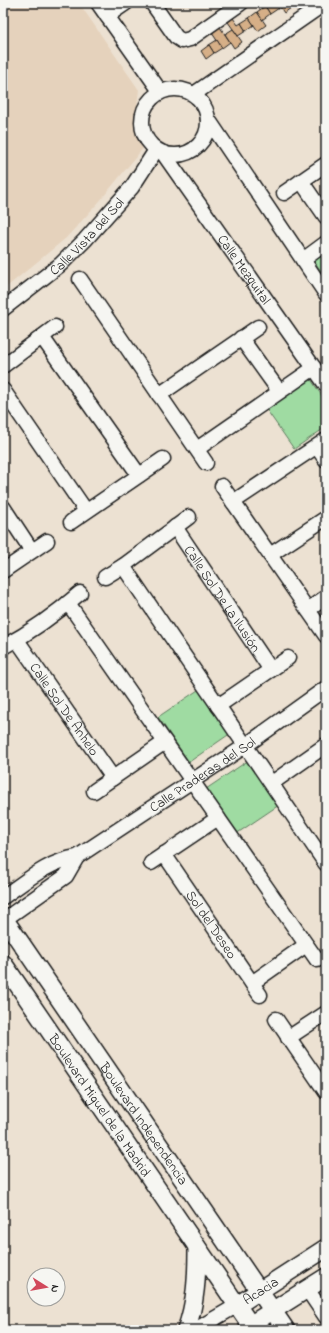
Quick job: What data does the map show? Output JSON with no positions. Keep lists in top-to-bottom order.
{
  "streets": {
    "main road": ["Boulevard Miguel de la Madrid", "Boulevard Independencia", "Acacia"],
    "street": [
      "Calle Vista del Sol",
      "Calle Mezquital",
      "Calle Sol De La Ilusión",
      "Calle Sol De Anhelo",
      "Calle Praderas del Sol",
      "Sol del Deseo"
    ]
  },
  "crossings": [
    ["Calle Vista del Sol", "Calle Mezquital"],
    ["Boulevard Independencia", "Acacia"]
  ],
  "north": "right"
}
